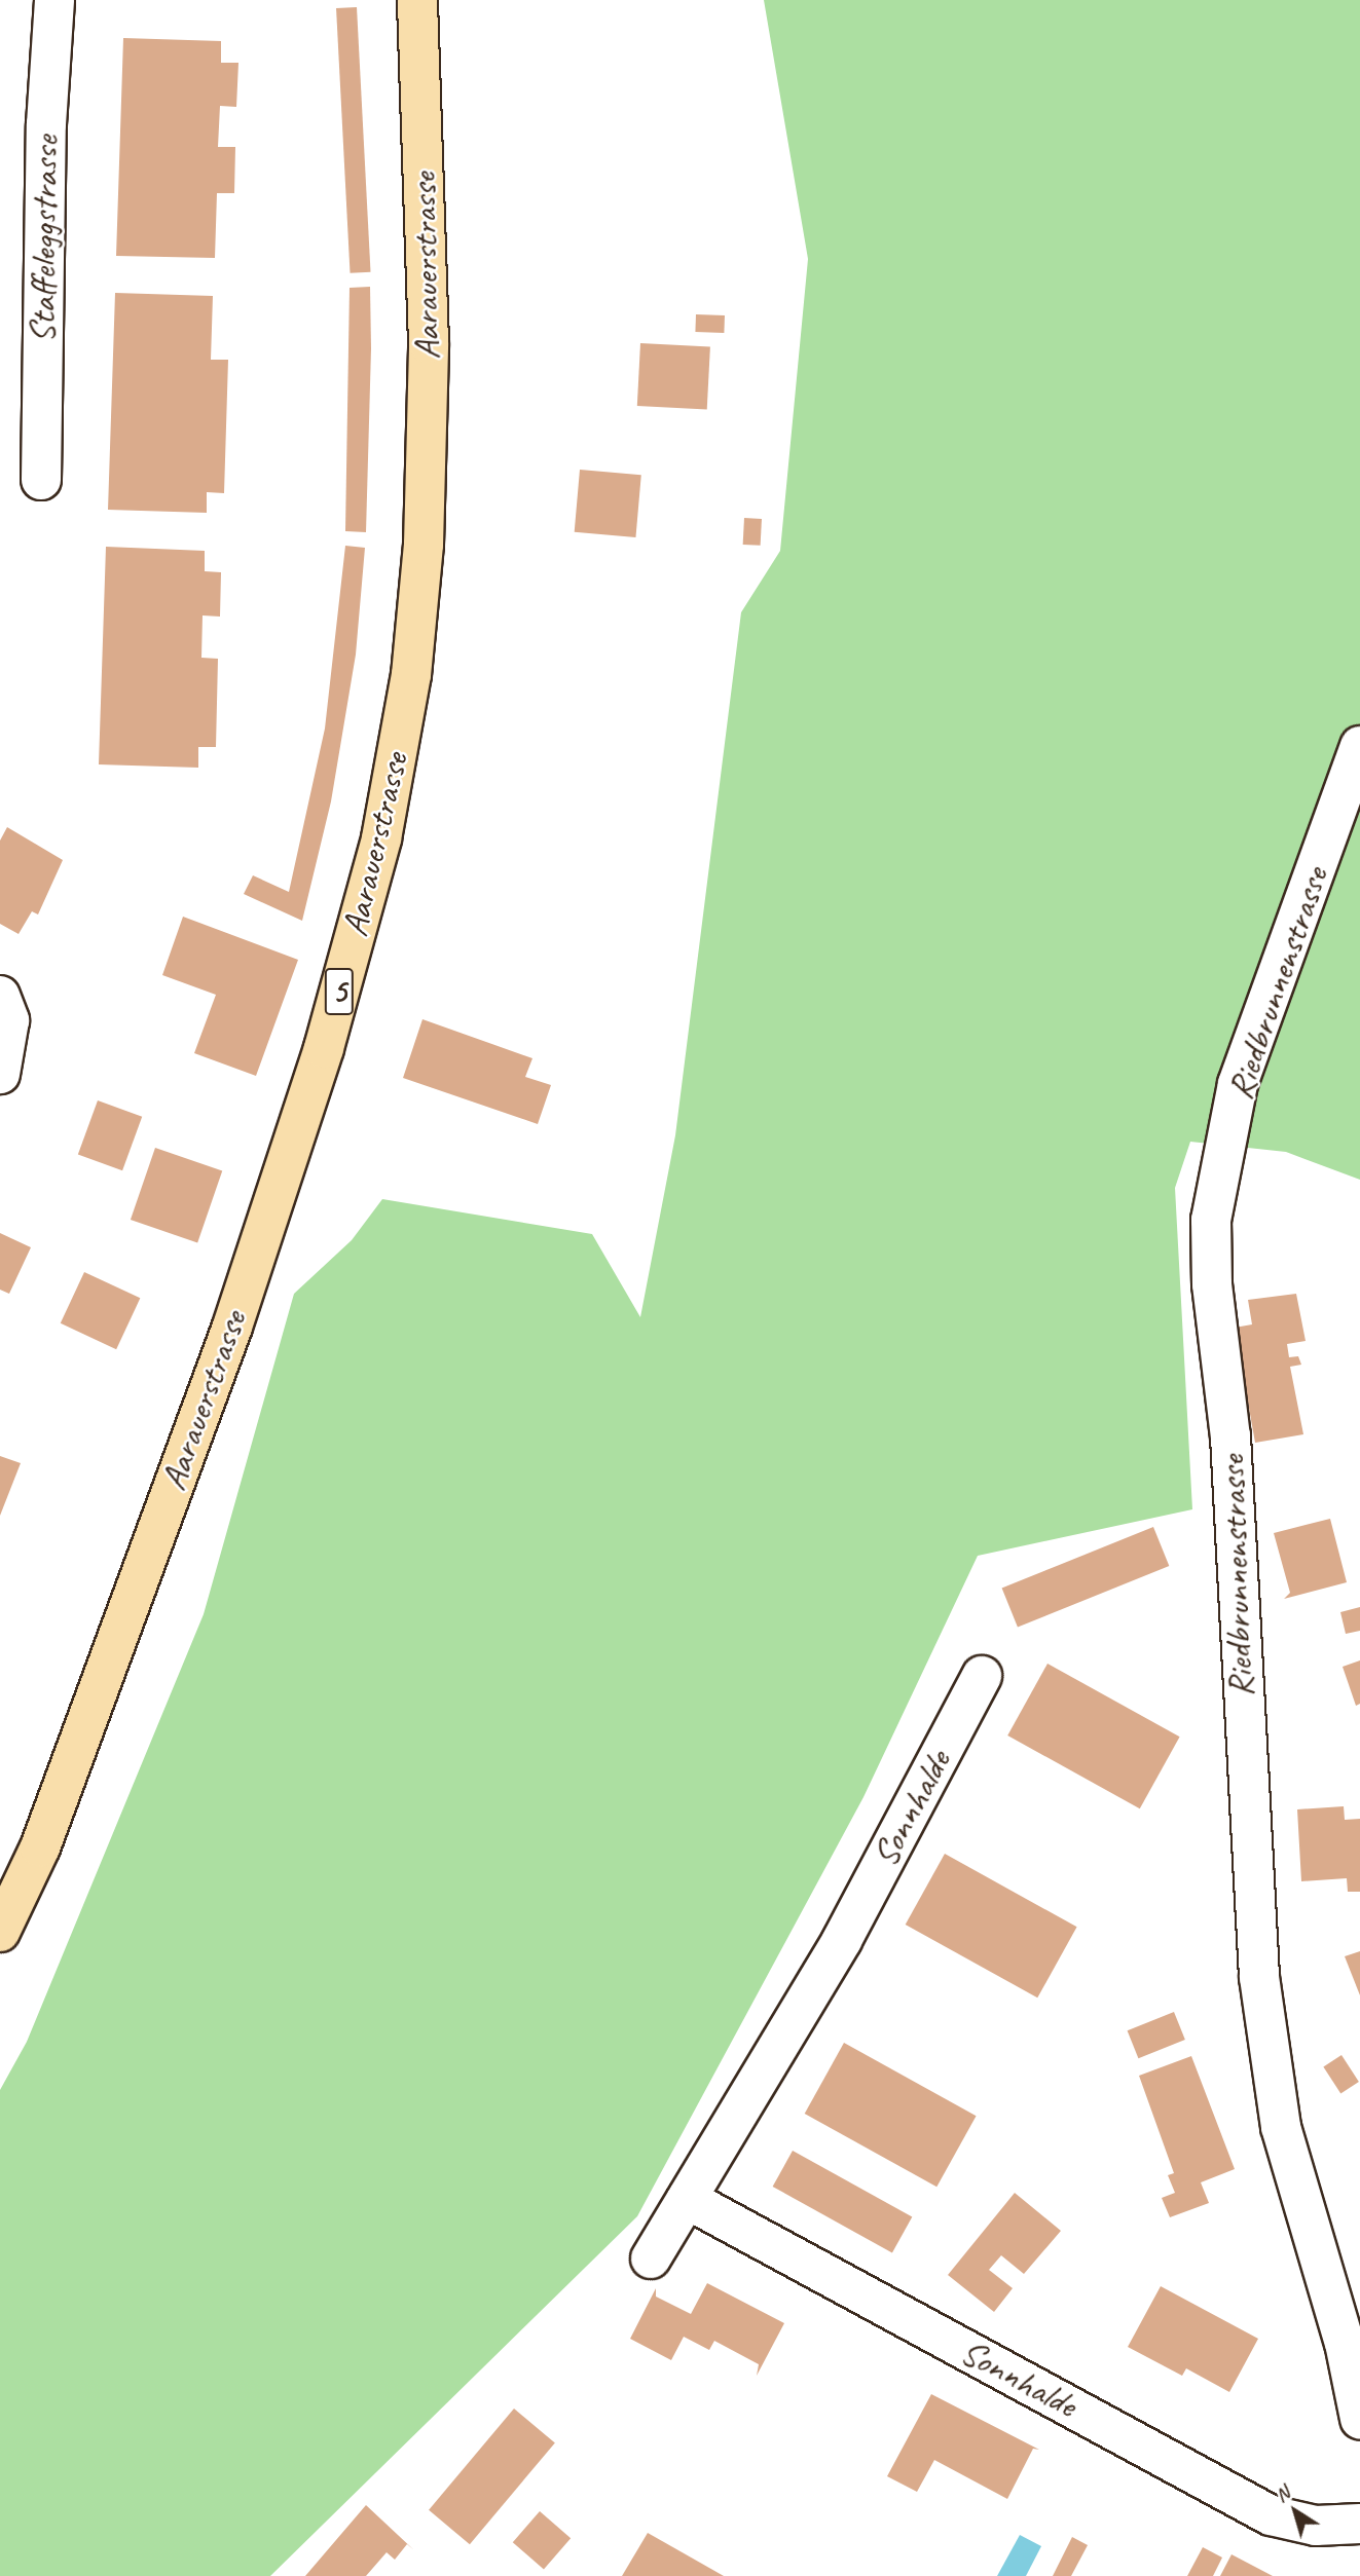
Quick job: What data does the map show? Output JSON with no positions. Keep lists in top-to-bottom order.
{
  "streets": {
    "main road": ["Aarauerstrasse", "5"],
    "street": ["Staffeleggstrasse", "Riedbrunnenstrasse", "Sonnhalde"]
  },
  "north": "top left"
}
